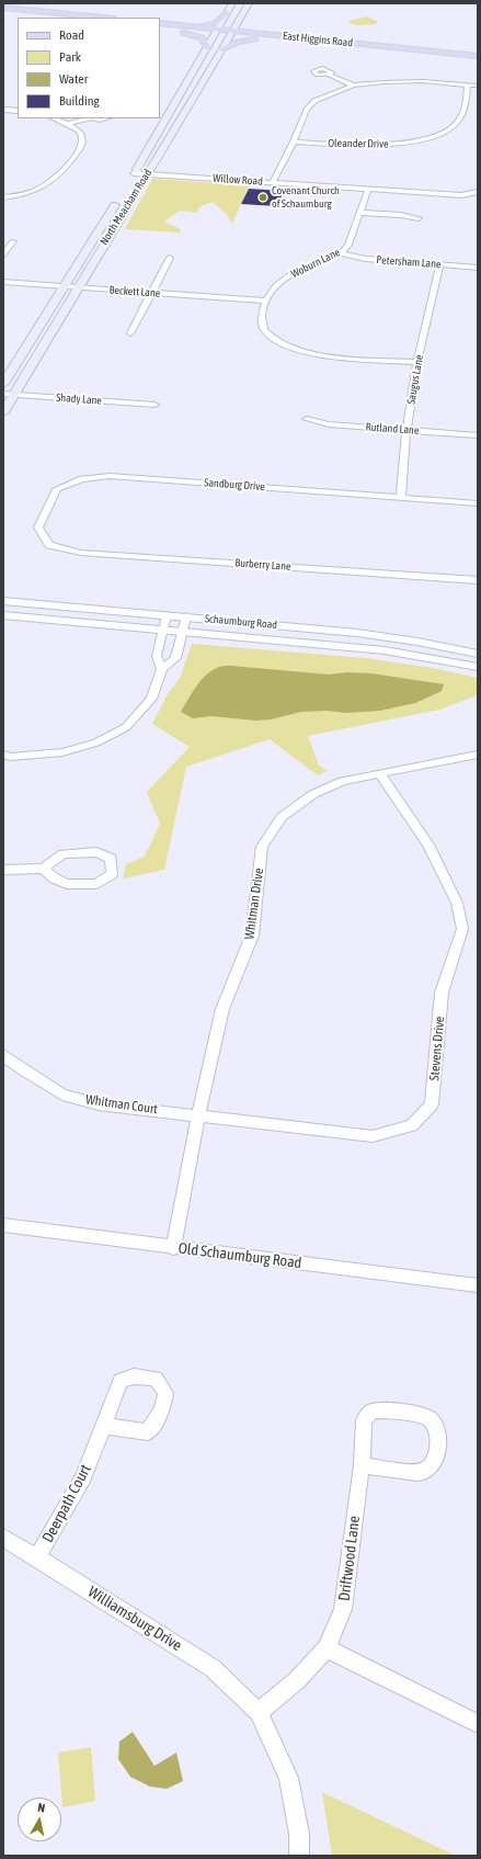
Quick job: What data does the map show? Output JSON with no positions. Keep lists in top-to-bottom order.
{
  "streets": {
    "main road": ["East Higgins Road", "North Meacham Road"],
    "street": [
      "Oleander Drive",
      "Willow Road",
      "Petersham Lane",
      "Woburn Lane",
      "Beckett Lane",
      "Saugus Lane",
      "Shady Lane",
      "Rutland Lane",
      "Sandburg Drive",
      "Burberry Lane",
      "Schaumburg Road",
      "Whitman Drive",
      "Stevens Drive",
      "Whitman Court",
      "Old Schaumburg Road",
      "Deerpath Court",
      "Driftwood Lane",
      "Williamsburg Drive"
    ]
  },
  "crossings": [
    ["East Higgins Road", "North Meacham Road"],
    ["Willow Road", "North Meacham Road"],
    ["Willow Road", "Woburn Lane"],
    ["North Meacham Road", "Beckett Lane"],
    ["North Meacham Road", "Shady Lane"],
    ["Petersham Lane", "Woburn Lane"],
    ["Petersham Lane", "Saugus Lane"],
    ["Woburn Lane", "Beckett Lane"],
    ["Woburn Lane", "Saugus Lane"],
    ["Saugus Lane", "Rutland Lane"],
    ["Saugus Lane", "Sandburg Drive"],
    ["Sandburg Drive", "Burberry Lane"],
    ["Whitman Drive", "Stevens Drive"],
    ["Whitman Drive", "Whitman Court"],
    ["Whitman Drive", "Old Schaumburg Road"],
    ["Stevens Drive", "Whitman Court"],
    ["Deerpath Court", "Williamsburg Drive"],
    ["Driftwood Lane", "Williamsburg Drive"]
  ],
  "places": ["Covenant Church of Schaumburg"],
  "legend": [
    "Road",
    "Park",
    "Water",
    "Building"
  ],
  "north": "top"
}
